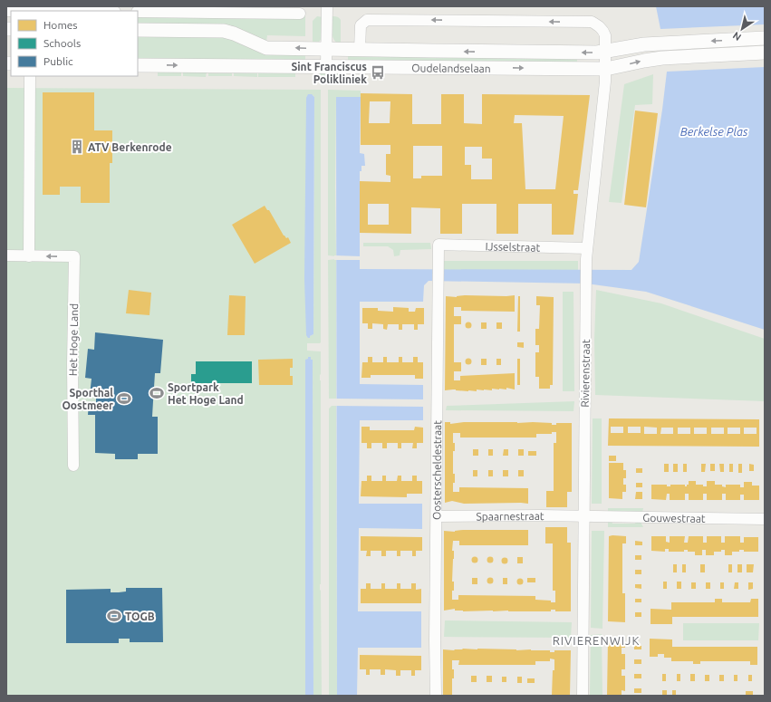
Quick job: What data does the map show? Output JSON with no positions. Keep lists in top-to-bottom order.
{
  "streets": {
    "street": [
      "Oudelandselaan",
      "IJsselstraat",
      "Het Hoge Land",
      "Rivierenstraat",
      "Oosterscheldestraat",
      "Spaarnestraat",
      "Gouwestraat"
    ]
  },
  "crossings": [
    ["Oudelandselaan", "Rivierenstraat"],
    ["IJsselstraat", "Rivierenstraat"],
    ["IJsselstraat", "Oosterscheldestraat"],
    ["Rivierenstraat", "Spaarnestraat"],
    ["Rivierenstraat", "Gouwestraat"],
    ["Oosterscheldestraat", "Spaarnestraat"],
    ["Spaarnestraat", "Gouwestraat"]
  ],
  "one_way": ["Het Hoge Land"],
  "districts": ["RIVIERENWIJK"],
  "water": ["Berkelse Plas"],
  "places": {
    "bus stop": ["Sint Franciscus Polikliniek"],
    "building": ["ATV Berkenrode"],
    "sports": ["Sportpark Het Hoge Land", "Sporthal Oostmeer", "TOGB"]
  },
  "legend": ["Homes", "Schools", "Public"],
  "north": "bottom left"
}
